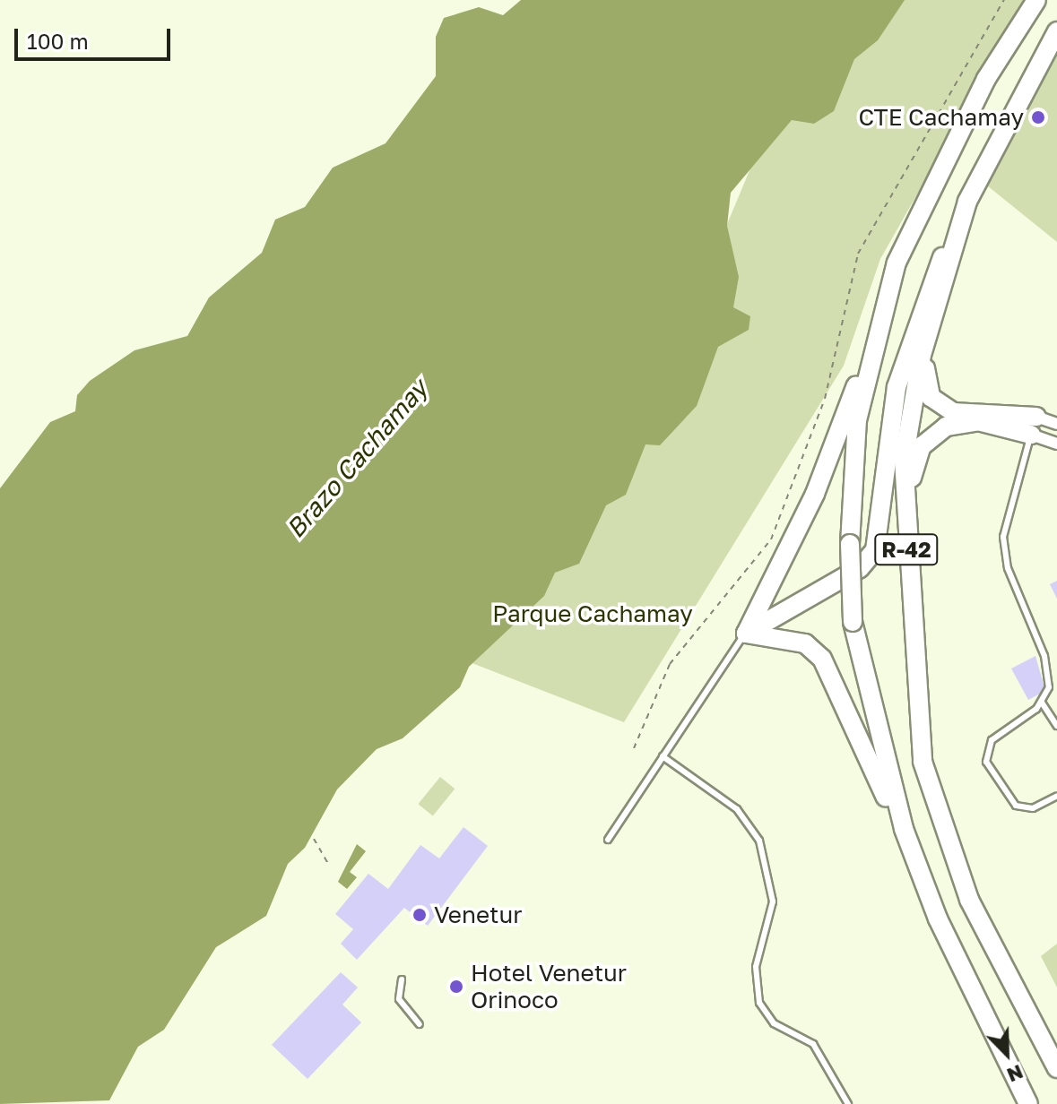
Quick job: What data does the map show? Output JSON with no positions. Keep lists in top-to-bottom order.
{
  "streets": {
    "main road": ["R-42"]
  },
  "water": ["Brazo Cachamay"],
  "parks": ["Parque Cachamay"],
  "places": ["CTE Cachamay", "Venetur", "Hotel Venetur Orinoco"],
  "scale_bar": "100 m",
  "north": "bottom right"
}
